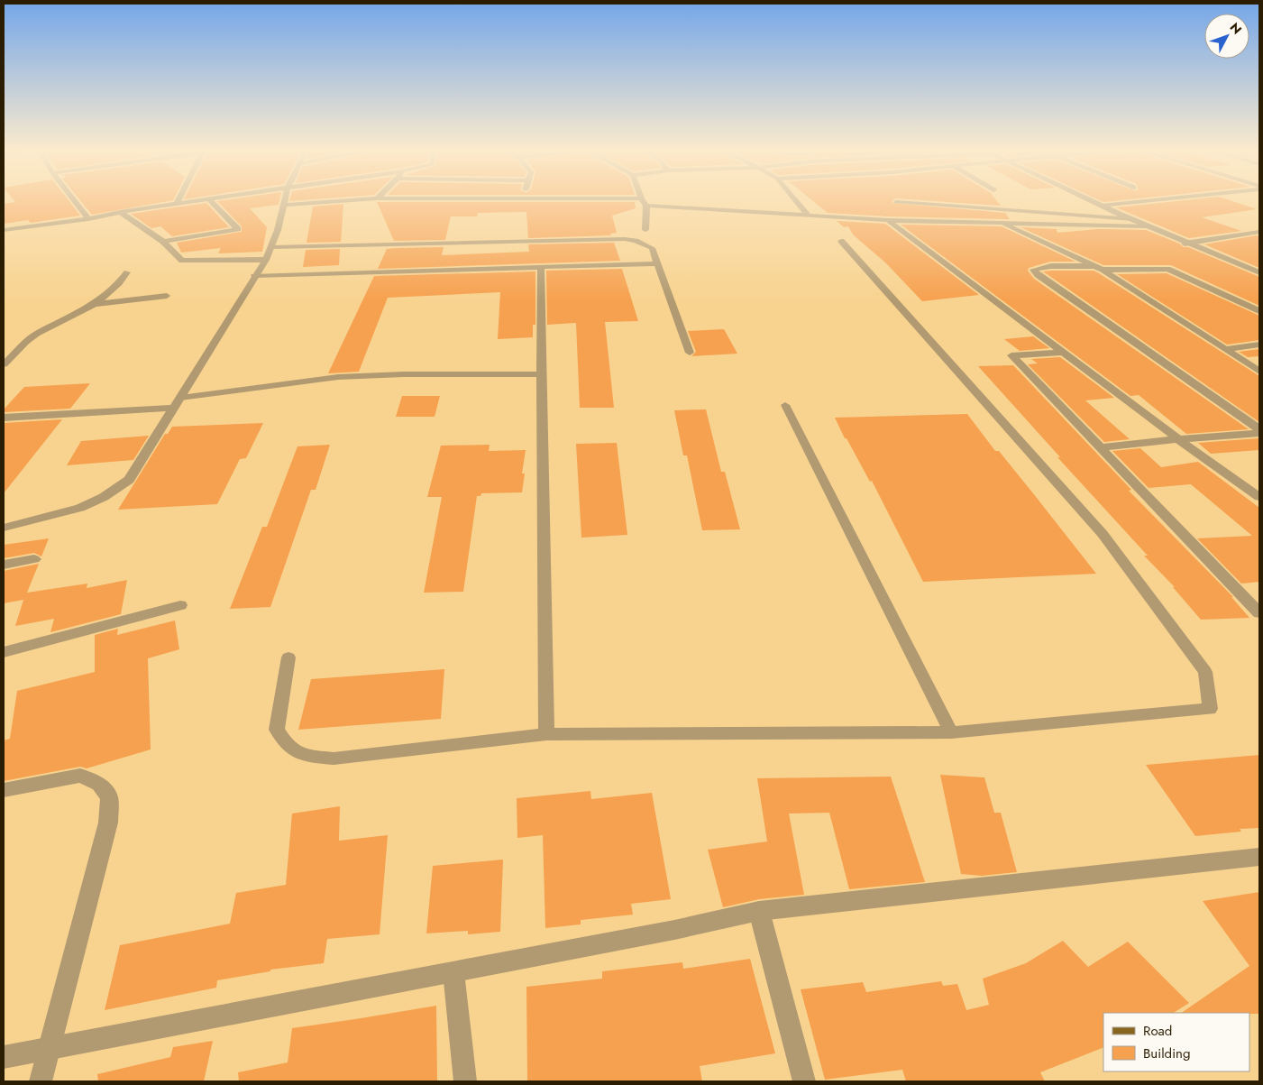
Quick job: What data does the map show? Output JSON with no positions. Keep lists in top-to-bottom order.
{
  "legend": ["Road", "Building"],
  "north": "top right"
}
